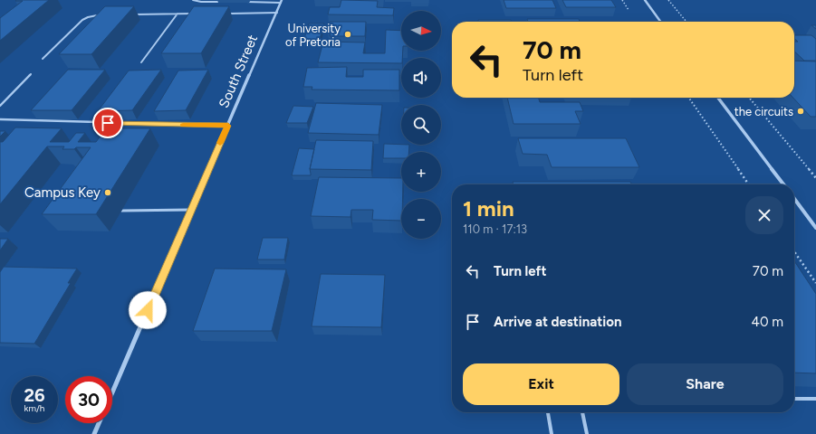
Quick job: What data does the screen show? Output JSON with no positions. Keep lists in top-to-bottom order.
{
  "streets": {
    "street": ["South Street"]
  },
  "places": ["University of Pretoria", "the circuits", "Campus Key"],
  "north": "right",
  "page": {
    "map_buttons": ["+", "−"],
    "turn": ["70 m", "Turn left"],
    "heading": ["1 min", "110 m · 17:13"],
    "list": [
      {
        "name": "Turn left",
        "value": "70 m"
      },
      {
        "name": "Arrive at destination",
        "value": "40 m"
      }
    ],
    "buttons": ["Exit", "Share"],
    "speed": "26 km/h",
    "limit": "30"
  }
}
